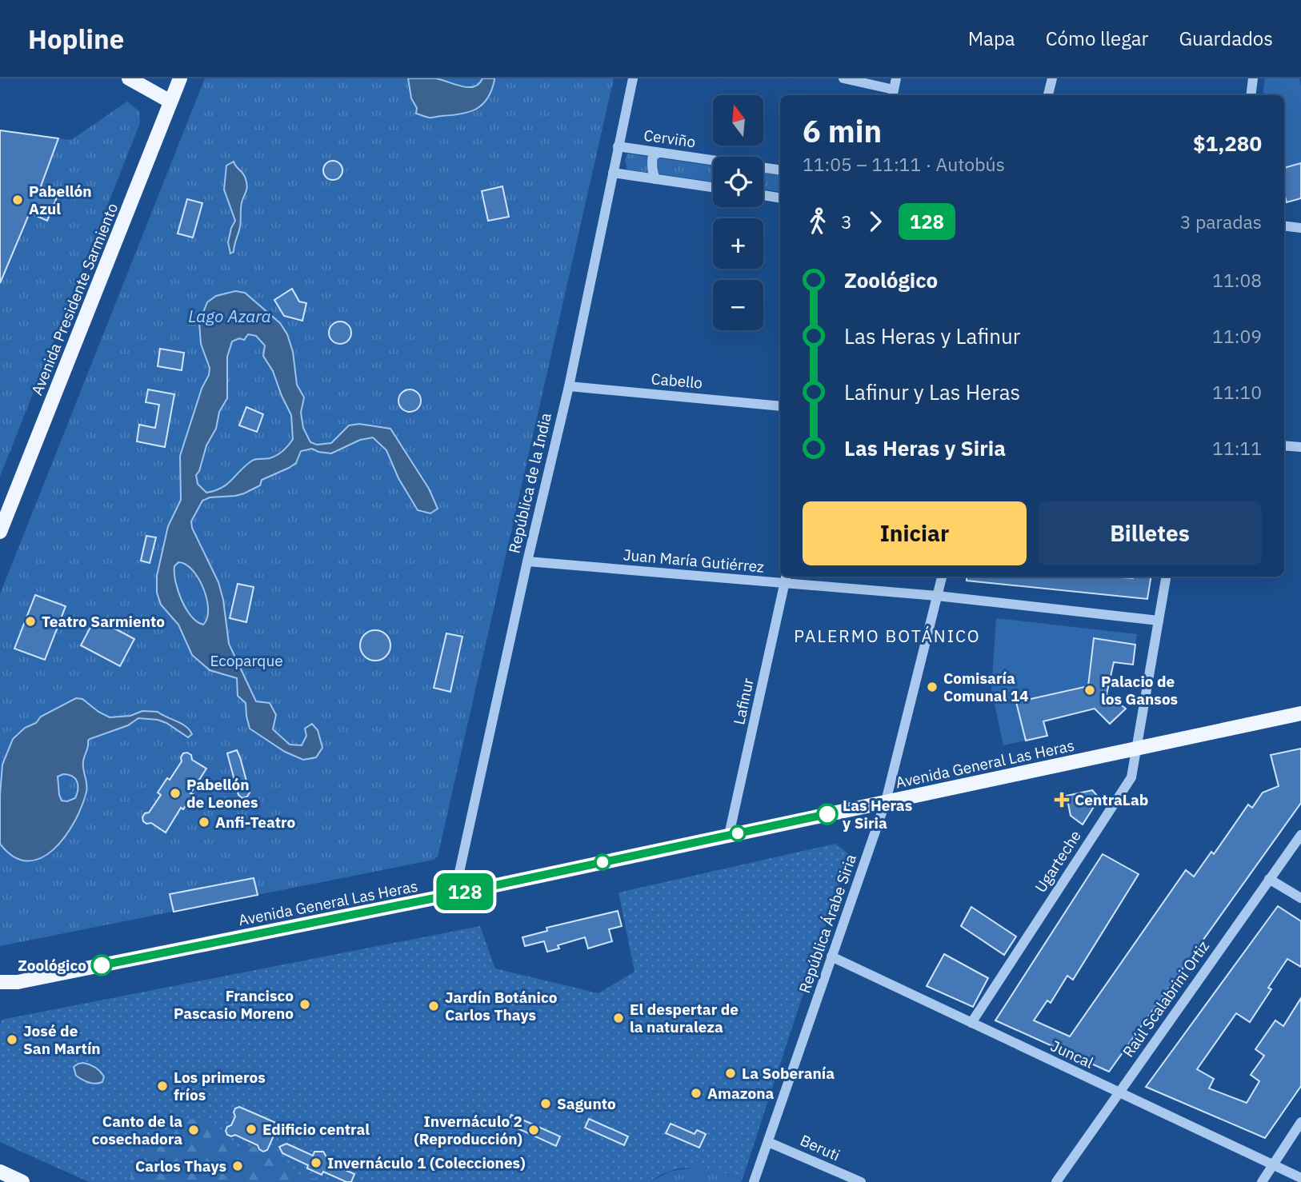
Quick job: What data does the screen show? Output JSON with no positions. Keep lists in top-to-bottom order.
{
  "streets": {
    "main road": ["Avenida Presidente Sarmiento", "Avenida General Las Heras"],
    "street": [
      "Cerviño",
      "Cabello",
      "República de la India",
      "Juan María Gutiérrez",
      "Lafinur",
      "Ugarteche",
      "República Árabe Siria",
      "Raúl Scalabrini Ortiz",
      "Juncal",
      "Beruti"
    ]
  },
  "crossings": [
    ["Cerviño", "República de la India"],
    ["Cabello", "República de la India"],
    ["República de la India", "Juan María Gutiérrez"],
    ["República de la India", "Avenida General Las Heras"],
    ["Juan María Gutiérrez", "Lafinur"],
    ["Juan María Gutiérrez", "Ugarteche"],
    ["Juan María Gutiérrez", "República Árabe Siria"],
    ["Lafinur", "Avenida General Las Heras"],
    ["Avenida General Las Heras", "Ugarteche"],
    ["Avenida General Las Heras", "República Árabe Siria"],
    ["Ugarteche", "Juncal"],
    ["República Árabe Siria", "Juncal"],
    ["República Árabe Siria", "Beruti"],
    ["Raúl Scalabrini Ortiz", "Juncal"]
  ],
  "districts": ["PALERMO BOTÁNICO"],
  "water": ["Lago Azara"],
  "parks": ["Ecoparque"],
  "places": {
    "other": [
      "Pabellón Azul",
      "Teatro Sarmiento",
      "Comisaría Comunal 14",
      "Palacio de los Gansos",
      "Pabellón de Leones",
      "Las Heras y Siria",
      "Anfi-Teatro",
      "Zoológico",
      "Francisco Pascasio Moreno",
      "Jardín Botánico Carlos Thays",
      "El despertar de la naturaleza",
      "José de San Martín",
      "La Soberanía",
      "Los primeros fríos",
      "Amazona",
      "Sagunto",
      "Edificio central",
      "Canto de la cosechadora",
      "Invernáculo 2 (Reproducción)",
      "Invernáculo 1 (Colecciones)",
      "Carlos Thays"
    ],
    "health": ["CentraLab"]
  },
  "lines": ["bus line 128"],
  "north": "top",
  "page": {
    "header": "Hopline",
    "nav": ["Mapa", "Cómo llegar", "Guardados"],
    "on_map": "128",
    "map_buttons": ["+", "−"],
    "heading": ["6 min", "11:05 – 11:11 · Autobús", "$1,280"],
    "legs": ["3", "128", "3 paradas"],
    "list": [
      {
        "name": "Zoológico",
        "value": "11:08"
      },
      {
        "name": "Las Heras y Lafinur",
        "value": "11:09"
      },
      {
        "name": "Lafinur y Las Heras",
        "value": "11:10"
      },
      {
        "name": "Las Heras y Siria",
        "value": "11:11"
      }
    ],
    "buttons": ["Iniciar", "Billetes"]
  }
}
